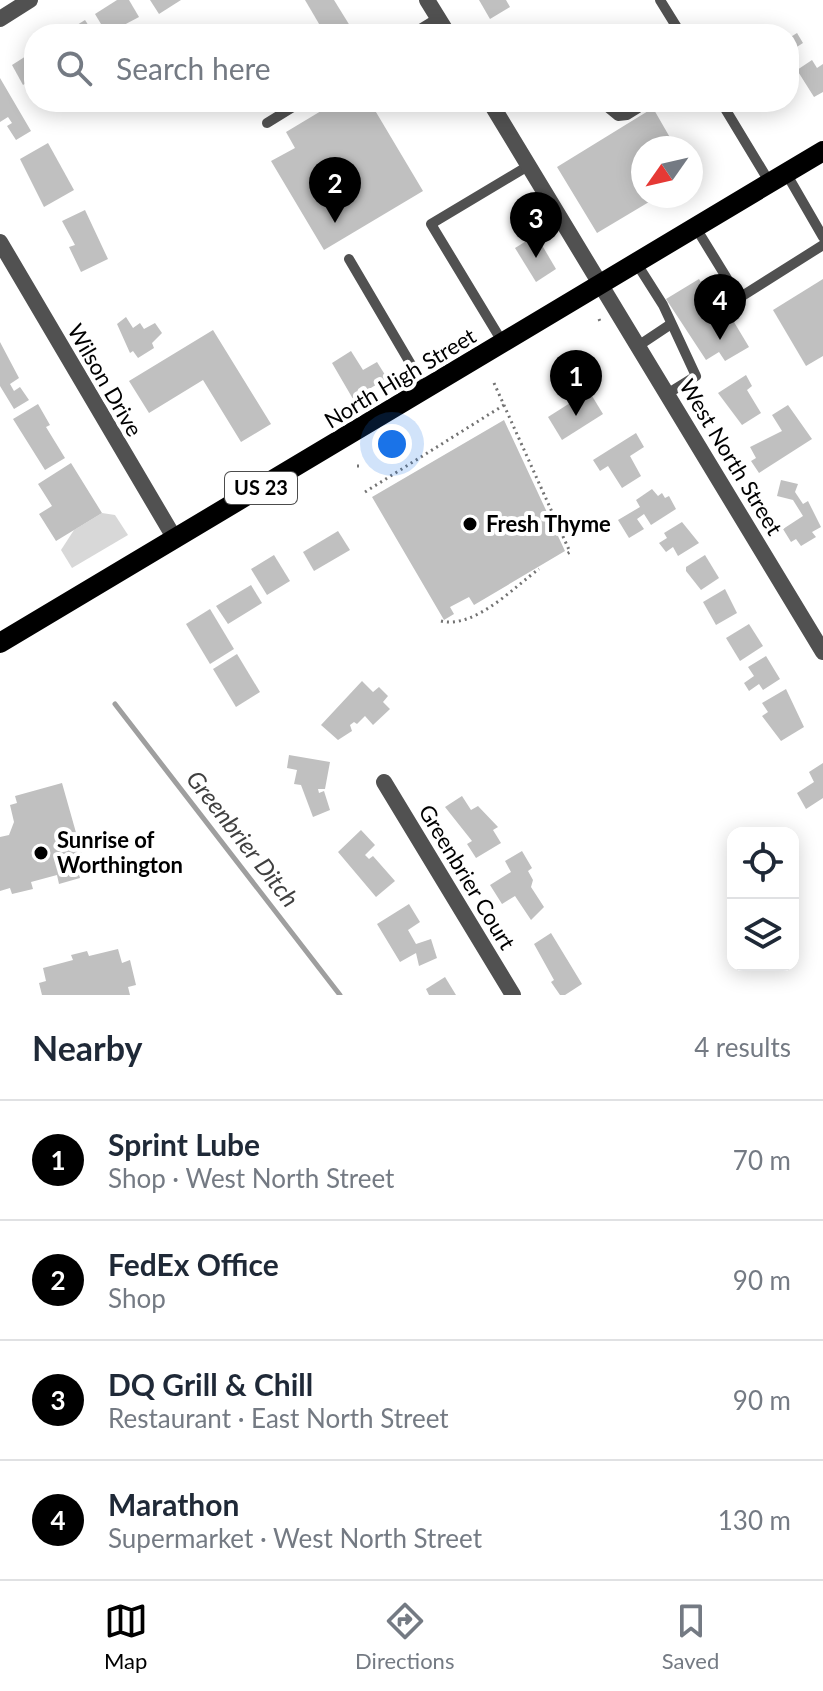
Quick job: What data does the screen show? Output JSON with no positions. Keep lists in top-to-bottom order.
{
  "streets": {
    "main road": ["North High Street", "US 23"],
    "street": ["Wilson Drive", "West North Street", "Greenbrier Court"]
  },
  "crossings": [
    ["North High Street", "Wilson Drive"],
    ["North High Street", "West North Street"]
  ],
  "water": ["Greenbrier Ditch"],
  "places": ["Fresh Thyme", "Sunrise of Worthington"],
  "north": "bottom left",
  "page": {
    "search": "Search here",
    "pins": [
      "2",
      "3",
      "4",
      "1"
    ],
    "heading": ["Nearby", "4 results"],
    "list": [
      {
        "mark": "1",
        "name": "Sprint Lube",
        "note": "Shop · West North Street",
        "value": "70 m"
      },
      {
        "mark": "2",
        "name": "FedEx Office",
        "note": "Shop",
        "value": "90 m"
      },
      {
        "mark": "3",
        "name": "DQ Grill & Chill",
        "note": "Restaurant · East North Street",
        "value": "90 m"
      },
      {
        "mark": "4",
        "name": "Marathon",
        "note": "Supermarket · West North Street",
        "value": "130 m"
      }
    ],
    "nav": ["Map", "Directions", "Saved"]
  }
}
